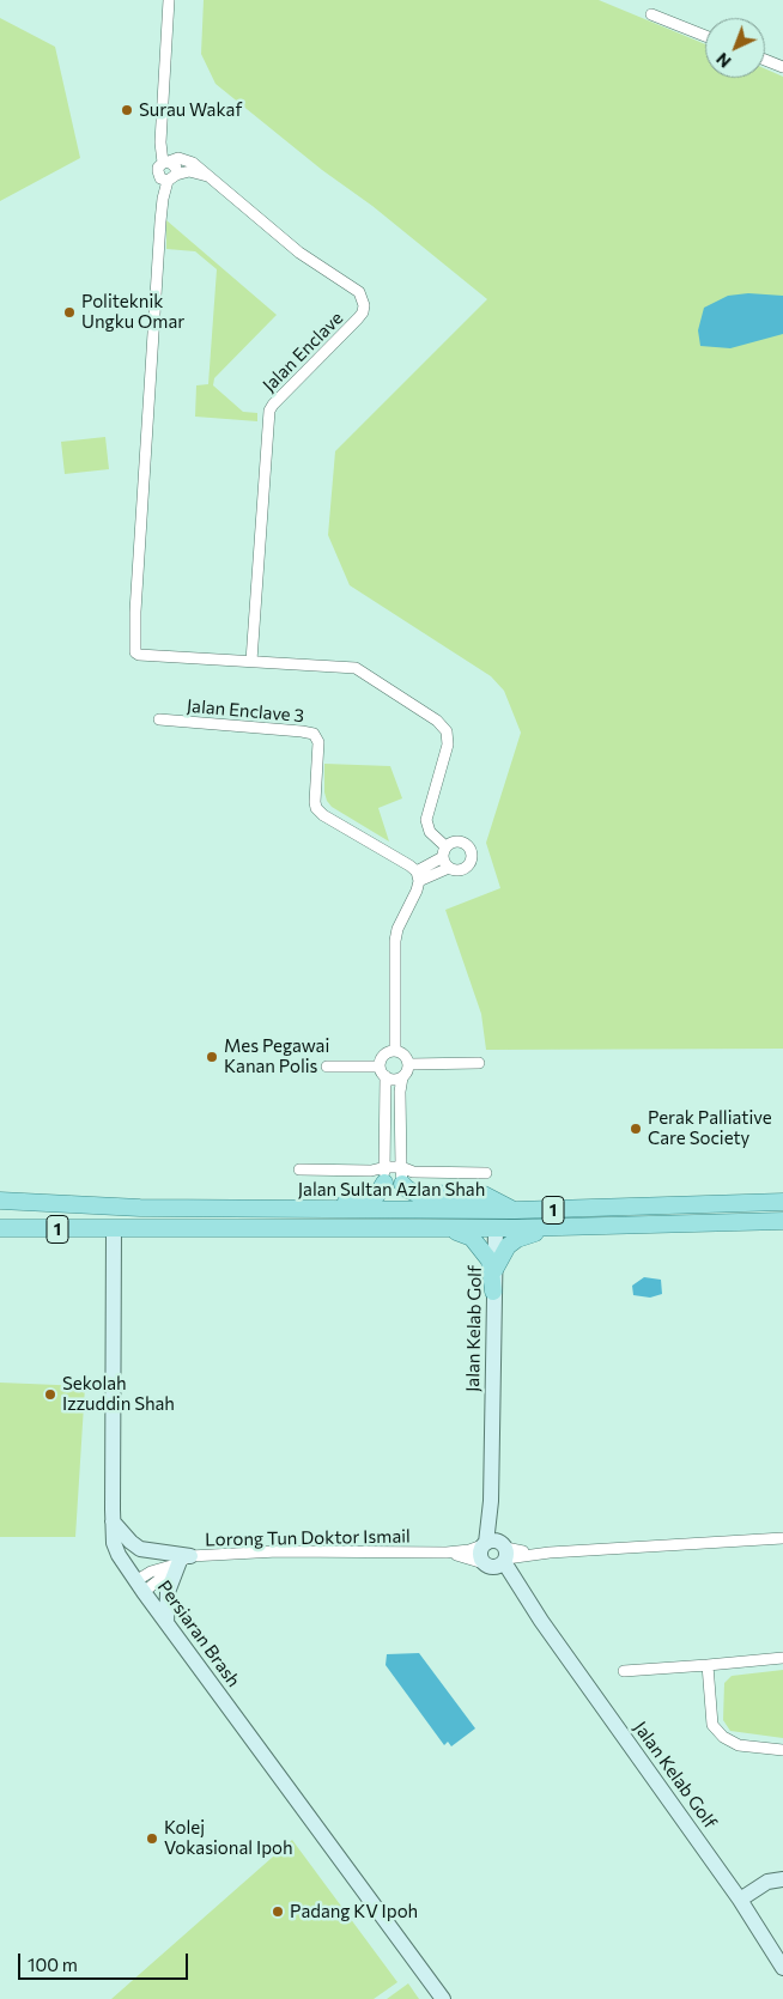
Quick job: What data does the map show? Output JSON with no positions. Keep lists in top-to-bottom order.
{
  "streets": {
    "main road": ["Jalan Sultan Azlan Shah", "1"],
    "street": [
      "Jalan Enclave",
      "Jalan Enclave 3",
      "Jalan Kelab Golf",
      "Lorong Tun Doktor Ismail",
      "Persiaran Brash"
    ]
  },
  "crossings": [
    ["1", "Jalan Kelab Golf"],
    ["1", "Persiaran Brash"],
    ["Jalan Kelab Golf", "Lorong Tun Doktor Ismail"]
  ],
  "places": [
    "Surau Wakaf",
    "Politeknik Ungku Omar",
    "Mes Pegawai Kanan Polis",
    "Perak Palliative Care Society",
    "Sekolah Izzuddin Shah",
    "Kolej Vokasional Ipoh",
    "Padang KV Ipoh"
  ],
  "scale_bar": "100 m",
  "north": "bottom left"
}
